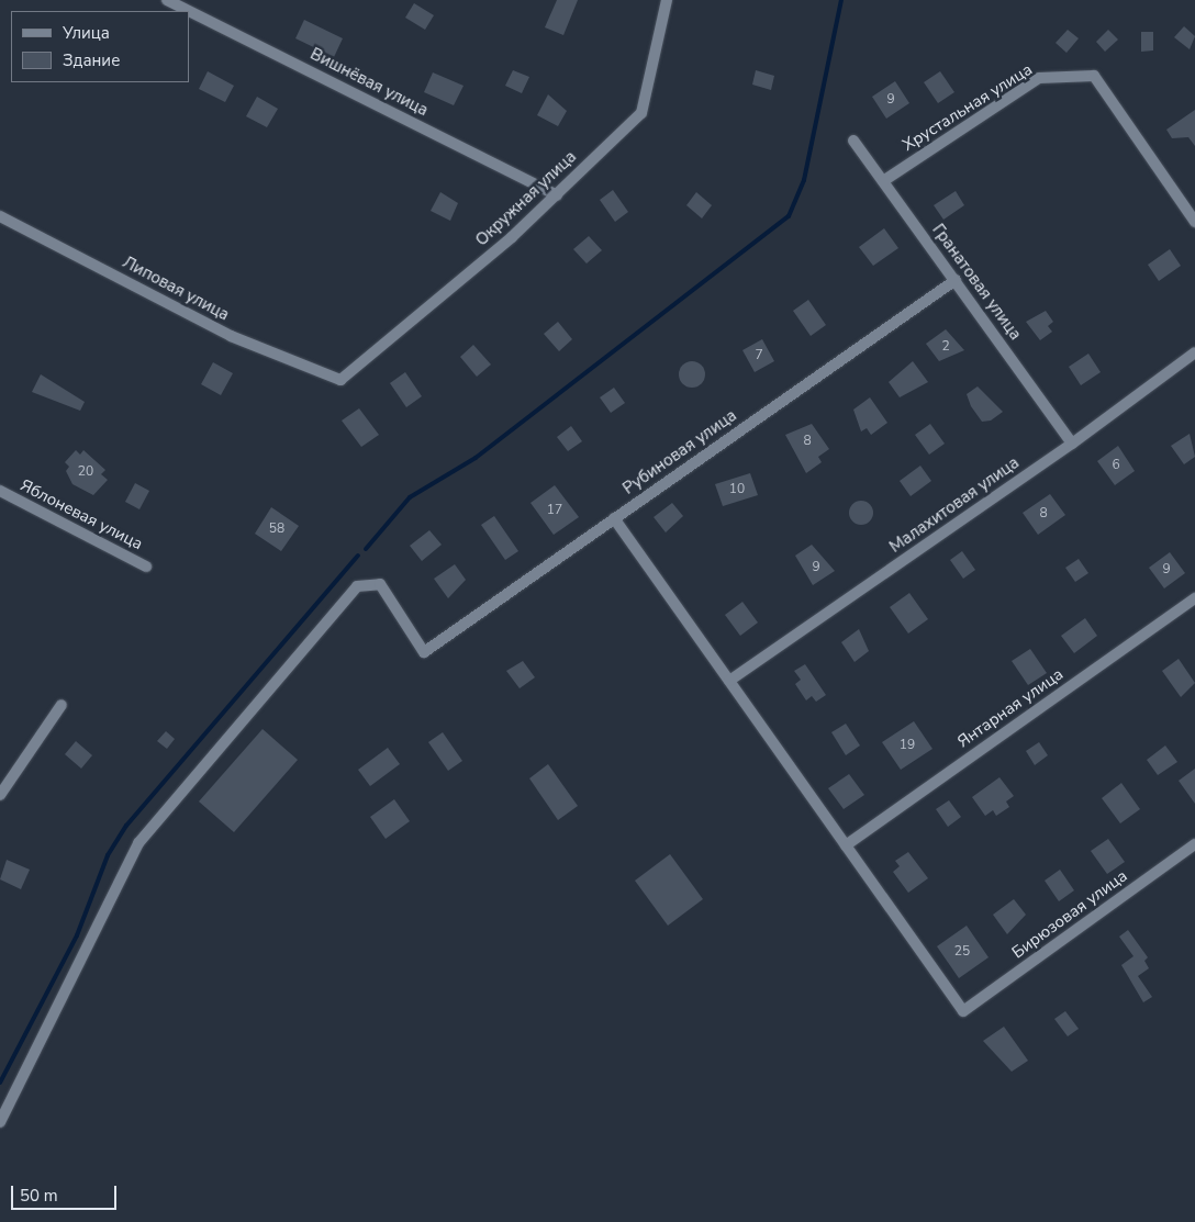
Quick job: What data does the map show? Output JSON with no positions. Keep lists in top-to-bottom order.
{
  "streets": {
    "street": [
      "Вишнёвая улица",
      "Хрустальная улица",
      "Окружная улица",
      "Гранатовая улица",
      "Липовая улица",
      "Рубиновая улица",
      "Малахитовая улица",
      "Яблоневая улица",
      "Янтарная улица",
      "Бирюзовая улица"
    ]
  },
  "crossings": [
    ["Вишнёвая улица", "Окружная улица"],
    ["Хрустальная улица", "Гранатовая улица"],
    ["Окружная улица", "Липовая улица"],
    ["Гранатовая улица", "Рубиновая улица"],
    ["Гранатовая улица", "Малахитовая улица"],
    ["Янтарная улица", "Бирюзовая улица"]
  ],
  "house_numbers": [
    "9",
    "2",
    "7",
    "8",
    "6",
    "20",
    "10",
    "17",
    "8",
    "58",
    "9",
    "9",
    "19",
    "25"
  ],
  "legend": ["Улица", "Здание"],
  "scale_bar": "50 m"
}
